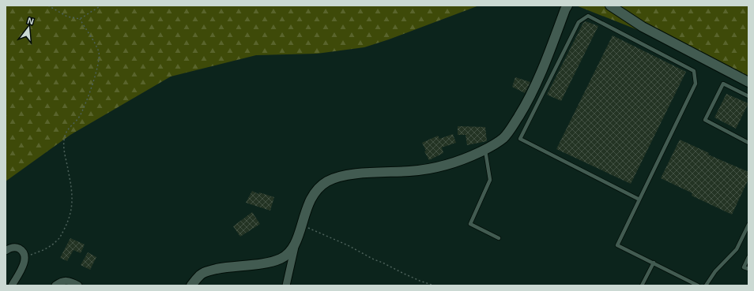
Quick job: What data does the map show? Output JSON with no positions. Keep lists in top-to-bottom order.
{
  "north": "top"
}
